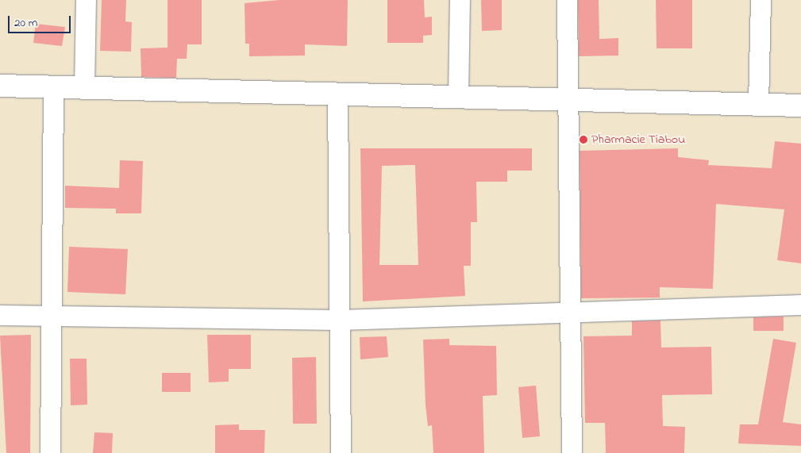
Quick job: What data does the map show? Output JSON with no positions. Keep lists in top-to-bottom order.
{
  "places": ["Pharmacie Tiabou"],
  "scale_bar": "20 m"
}
